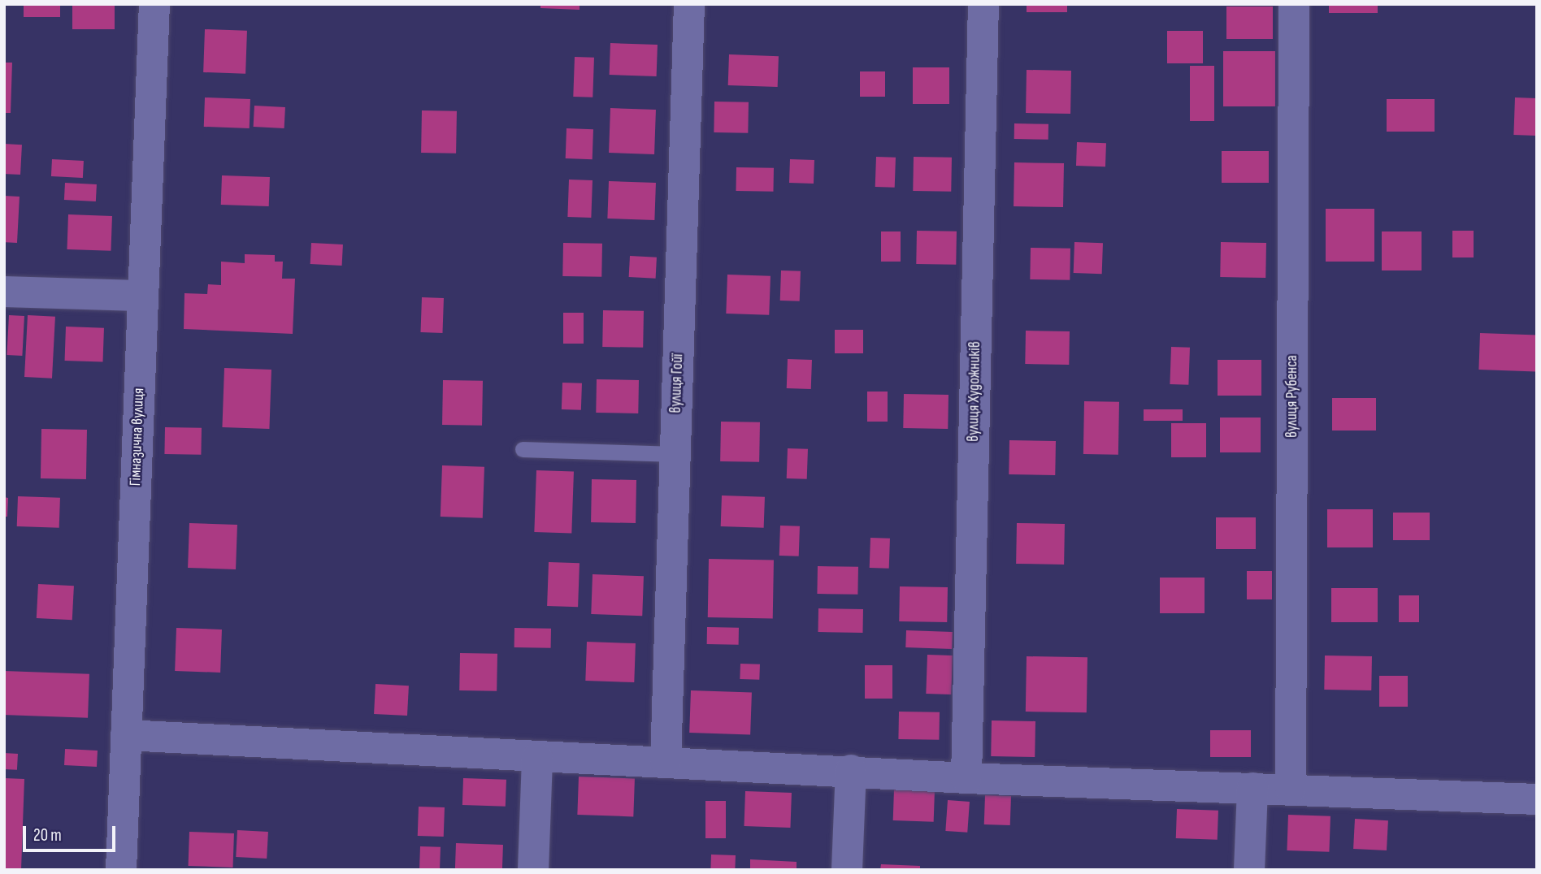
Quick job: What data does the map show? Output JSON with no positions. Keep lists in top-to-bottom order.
{
  "streets": {
    "street": [
      "вулиця Гойї",
      "вулиця Художників",
      "вулиця Рубенса",
      "Гімназична вулиця"
    ]
  },
  "scale_bar": "20 m"
}
